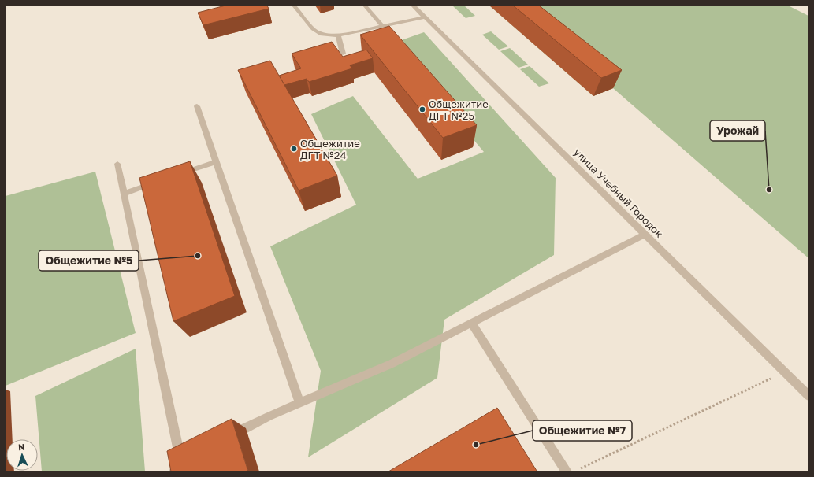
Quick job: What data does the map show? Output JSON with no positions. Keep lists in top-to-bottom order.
{
  "streets": {
    "street": ["улица Учебный Городок"]
  },
  "places": [
    "Общежитие ДГТ №25",
    "Общежитие ДГТ №24",
    "Урожай",
    "Общежитие №5",
    "Общежитие №7"
  ],
  "north": "top"
}
